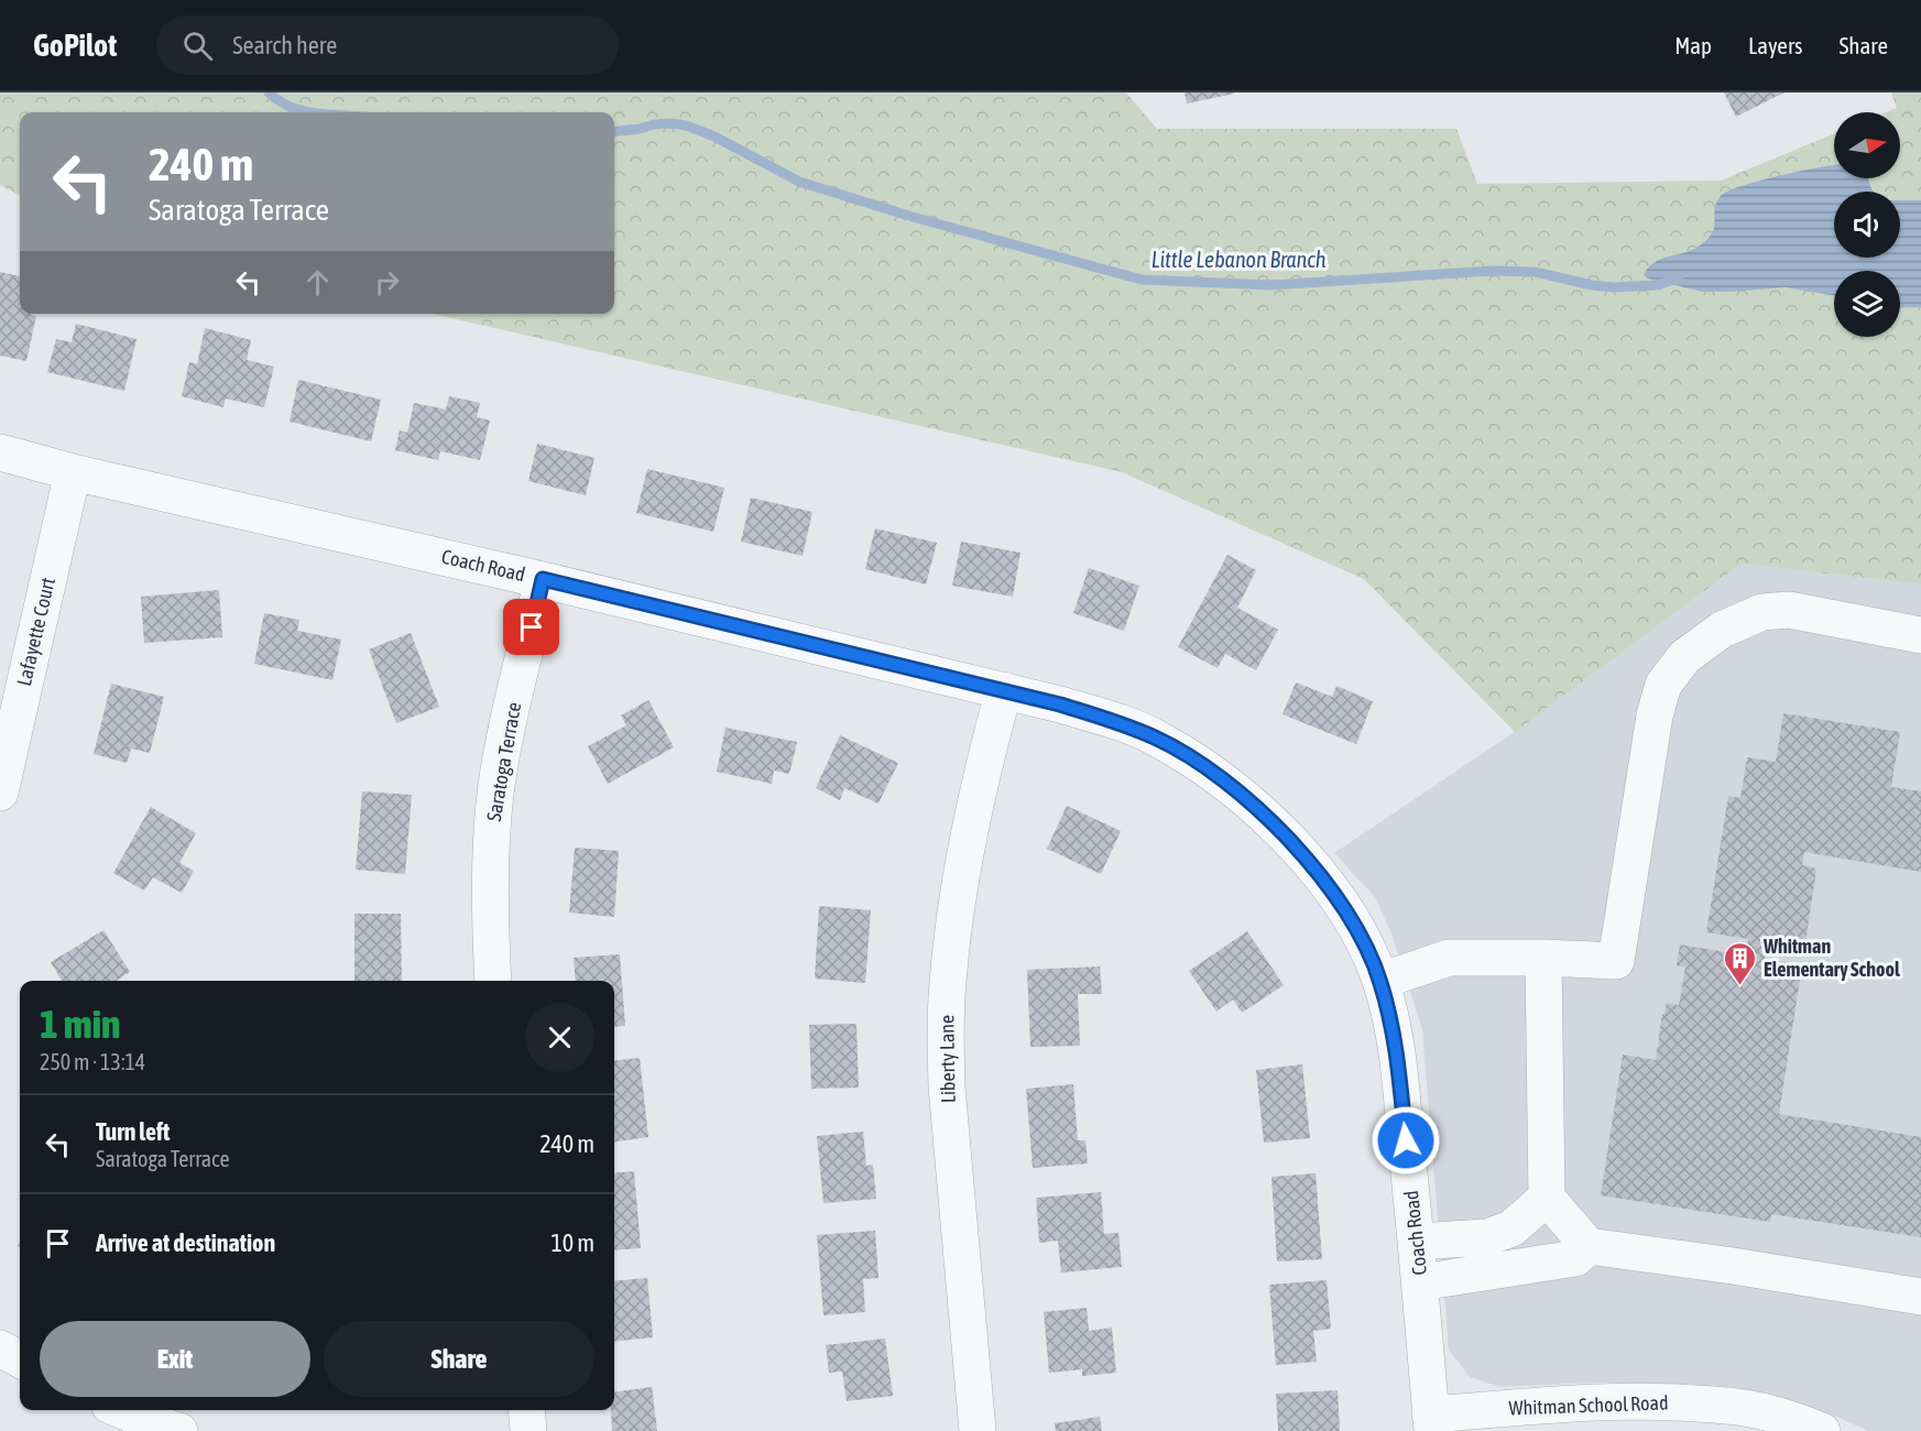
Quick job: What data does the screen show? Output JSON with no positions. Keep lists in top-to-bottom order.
{
  "streets": {
    "street": [
      "Coach Road",
      "Lafayette Court",
      "Saratoga Terrace",
      "Liberty Lane",
      "Whitman School Road"
    ]
  },
  "crossings": [
    ["Coach Road", "Lafayette Court"],
    ["Coach Road", "Saratoga Terrace"],
    ["Coach Road", "Liberty Lane"],
    ["Coach Road", "Whitman School Road"]
  ],
  "water": ["Little Lebanon Branch"],
  "places": {
    "building": ["Whitman Elementary School"]
  },
  "north": "right",
  "page": {
    "header": "GoPilot",
    "search": "Search here",
    "nav": ["Map", "Layers", "Share"],
    "turn": ["240 m", "Saratoga Terrace"],
    "heading": ["1 min", "250 m · 13:14"],
    "list": [
      {
        "name": "Turn left",
        "note": "Saratoga Terrace",
        "value": "240 m"
      },
      {
        "name": "Arrive at destination",
        "value": "10 m"
      }
    ],
    "buttons": ["Exit", "Share"]
  }
}
